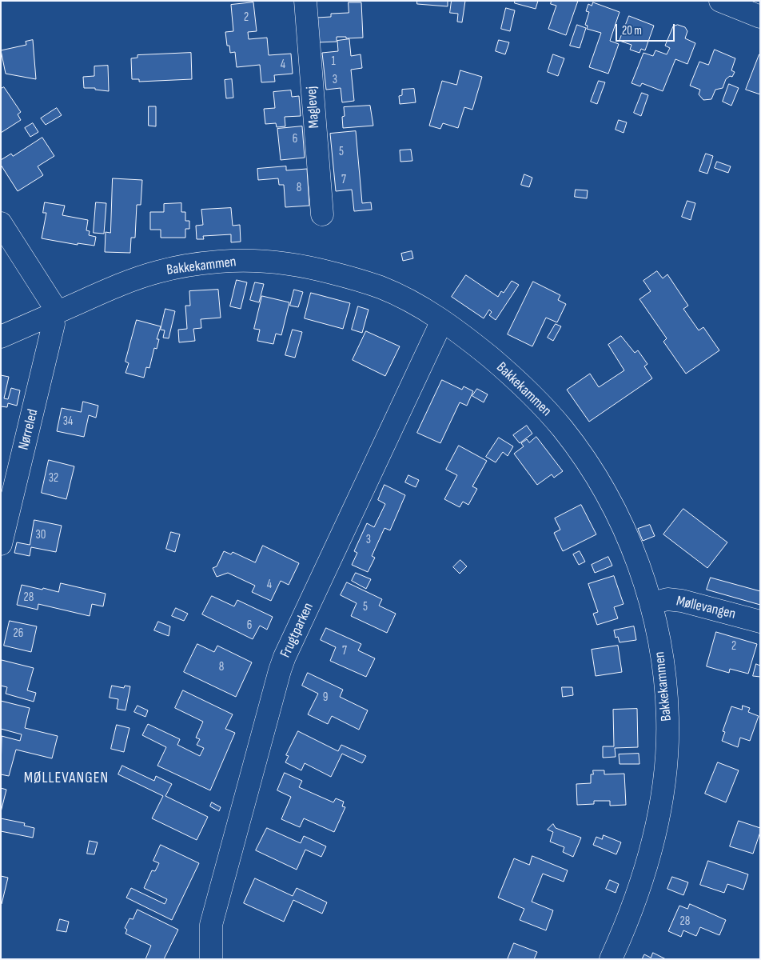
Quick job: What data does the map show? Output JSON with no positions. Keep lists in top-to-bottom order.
{
  "streets": {
    "street": [
      "Maglevej",
      "Bakkekammen",
      "Nørreled",
      "Møllevangen",
      "Frugtparken"
    ]
  },
  "crossings": [
    ["Bakkekammen", "Nørreled"],
    ["Bakkekammen", "Møllevangen"],
    ["Bakkekammen", "Frugtparken"]
  ],
  "districts": ["MØLLEVANGEN"],
  "house_numbers": [
    "2",
    "1",
    "4",
    "3",
    "6",
    "5",
    "7",
    "8",
    "34",
    "32",
    "30",
    "3",
    "4",
    "28",
    "5",
    "6",
    "26",
    "2",
    "7",
    "8",
    "9",
    "28"
  ],
  "scale_bar": "20 m"
}
